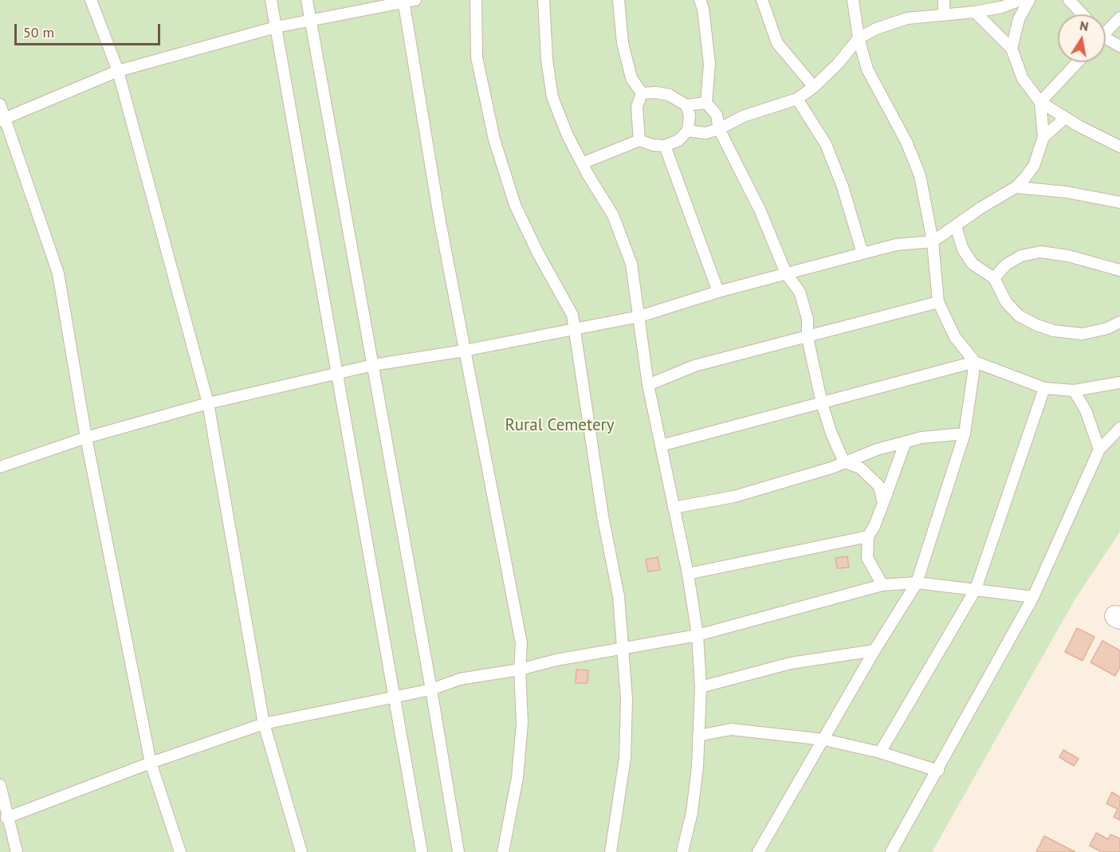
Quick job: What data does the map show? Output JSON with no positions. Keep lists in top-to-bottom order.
{
  "parks": ["Rural Cemetery"],
  "scale_bar": "50 m",
  "north": "top"
}
